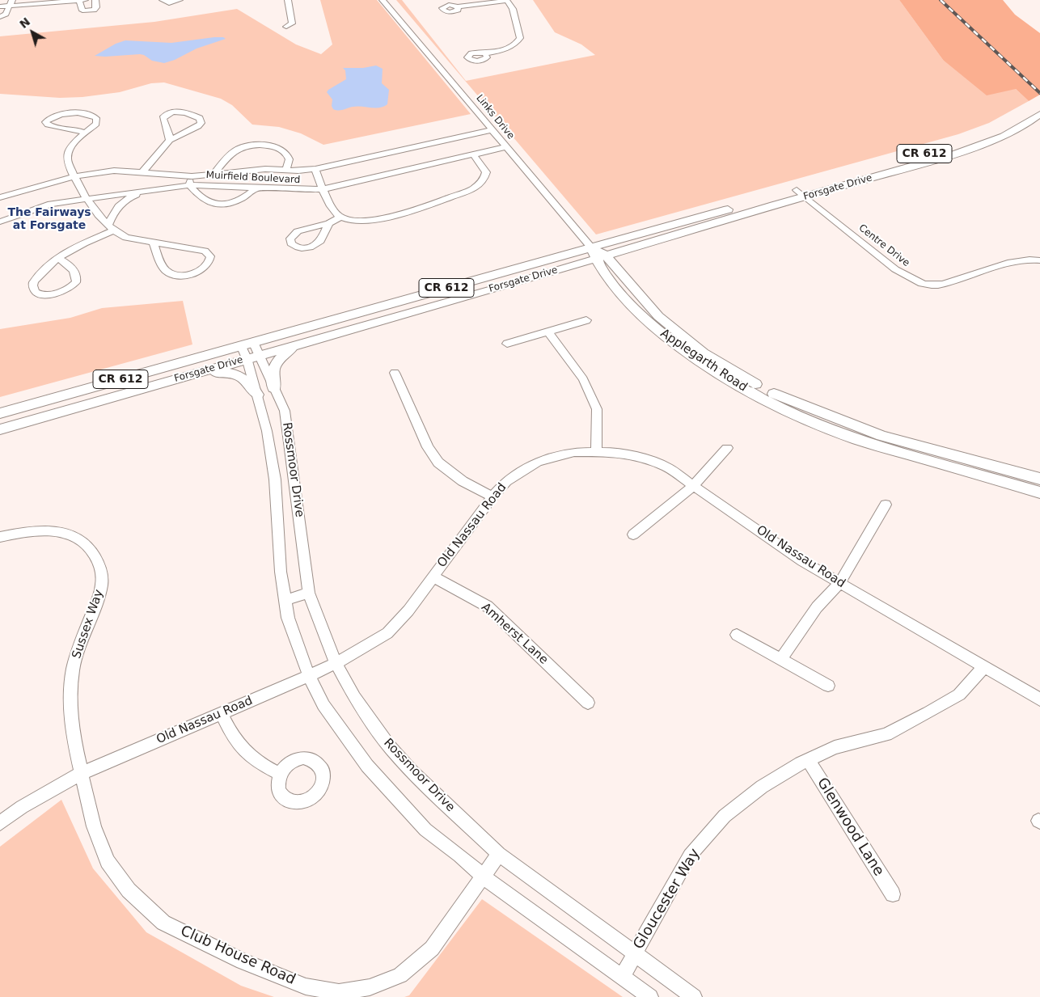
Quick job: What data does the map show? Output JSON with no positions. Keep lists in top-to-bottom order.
{
  "streets": {
    "main road": ["CR 612", "Forsgate Drive", "Applegarth Road"],
    "street": [
      "Links Drive",
      "Muirfield Boulevard",
      "Centre Drive",
      "Rossmoor Drive",
      "Old Nassau Road",
      "Sussex Way",
      "Amherst Lane",
      "Glenwood Lane",
      "Gloucester Way",
      "Club House Road"
    ]
  },
  "crossings": [
    ["Links Drive", "Muirfield Boulevard"],
    ["Links Drive", "Forsgate Drive"],
    ["Links Drive", "Applegarth Road"],
    ["Forsgate Drive", "Centre Drive"],
    ["Forsgate Drive", "Applegarth Road"],
    ["Forsgate Drive", "Rossmoor Drive"],
    ["Rossmoor Drive", "Old Nassau Road"],
    ["Rossmoor Drive", "Gloucester Way"],
    ["Rossmoor Drive", "Club House Road"],
    ["Old Nassau Road", "Sussex Way"],
    ["Old Nassau Road", "Amherst Lane"],
    ["Old Nassau Road", "Gloucester Way"],
    ["Old Nassau Road", "Club House Road"],
    ["Sussex Way", "Club House Road"],
    ["Glenwood Lane", "Gloucester Way"]
  ],
  "districts": ["The Fairways at Forsgate"],
  "north": "top left"
}
